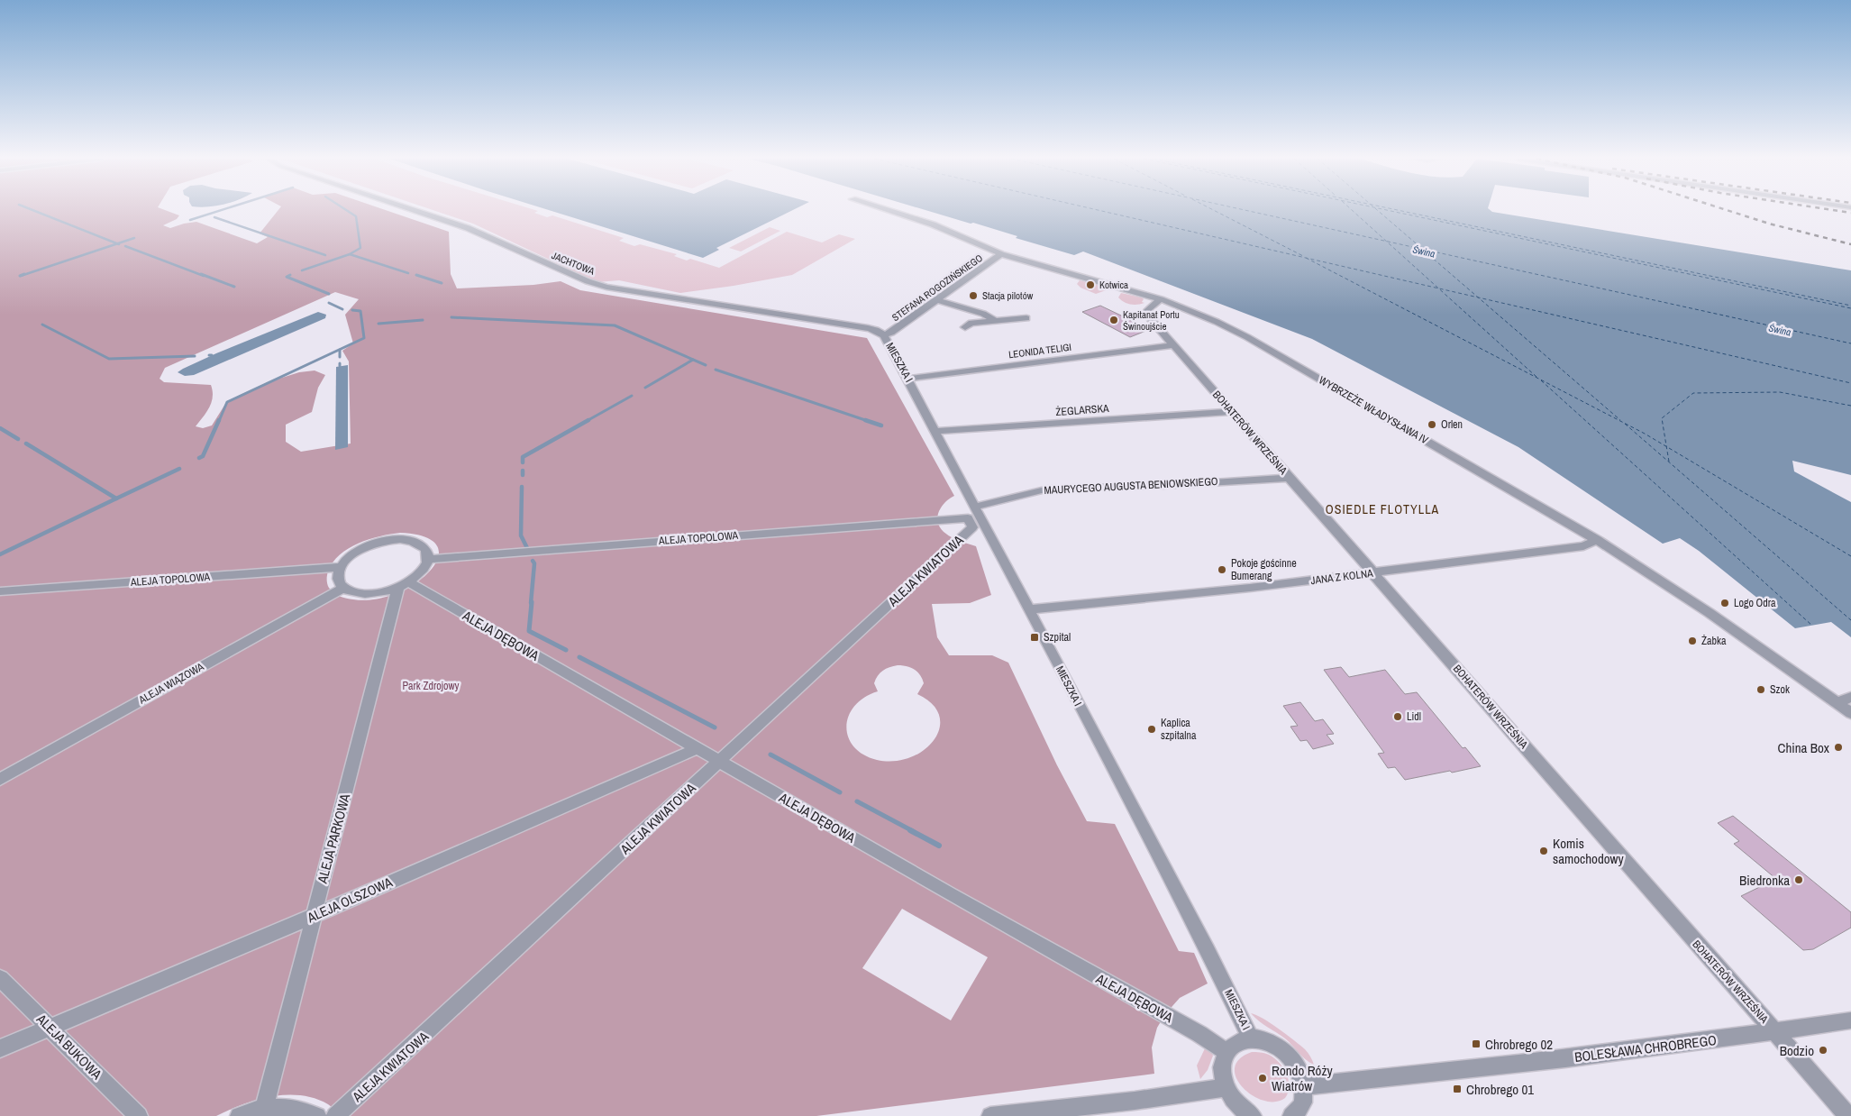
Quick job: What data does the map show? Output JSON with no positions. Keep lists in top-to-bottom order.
{
  "streets": {
    "street": [
      "JACHTOWA",
      "STEFANA ROGOZIŃSKIEGO",
      "LEONIDA TELIGI",
      "MIESZKA I",
      "ŻEGLARSKA",
      "WYBRZEŻE WŁADYSŁAWA IV",
      "BOHATERÓW WRZEŚNIA",
      "MAURYCEGO AUGUSTA BENIOWSKIEGO",
      "ALEJA TOPOLOWA",
      "ALEJA KWIATOWA",
      "JANA Z KOLNA",
      "ALEJA DĘBOWA",
      "ALEJA WIĄZOWA",
      "ALEJA PARKOWA",
      "ALEJA OLSZOWA",
      "ALEJA BUKOWA",
      "BOLESŁAWA CHROBREGO"
    ]
  },
  "crossings": [
    ["JACHTOWA", "STEFANA ROGOZIŃSKIEGO"],
    ["JACHTOWA", "MIESZKA I"],
    ["STEFANA ROGOZIŃSKIEGO", "MIESZKA I"],
    ["STEFANA ROGOZIŃSKIEGO", "WYBRZEŻE WŁADYSŁAWA IV"],
    ["LEONIDA TELIGI", "MIESZKA I"],
    ["LEONIDA TELIGI", "BOHATERÓW WRZEŚNIA"],
    ["MIESZKA I", "ŻEGLARSKA"],
    ["MIESZKA I", "MAURYCEGO AUGUSTA BENIOWSKIEGO"],
    ["MIESZKA I", "JANA Z KOLNA"],
    ["ŻEGLARSKA", "BOHATERÓW WRZEŚNIA"],
    ["WYBRZEŻE WŁADYSŁAWA IV", "BOHATERÓW WRZEŚNIA"],
    ["WYBRZEŻE WŁADYSŁAWA IV", "JANA Z KOLNA"],
    ["BOHATERÓW WRZEŚNIA", "MAURYCEGO AUGUSTA BENIOWSKIEGO"],
    ["BOHATERÓW WRZEŚNIA", "JANA Z KOLNA"],
    ["BOHATERÓW WRZEŚNIA", "BOLESŁAWA CHROBREGO"],
    ["ALEJA TOPOLOWA", "ALEJA KWIATOWA"],
    ["ALEJA KWIATOWA", "ALEJA DĘBOWA"],
    ["ALEJA DĘBOWA", "ALEJA PARKOWA"],
    ["ALEJA DĘBOWA", "ALEJA OLSZOWA"],
    ["ALEJA PARKOWA", "ALEJA OLSZOWA"],
    ["ALEJA OLSZOWA", "ALEJA BUKOWA"]
  ],
  "districts": ["OSIEDLE FLOTYLLA"],
  "water": ["Świna"],
  "parks": ["Park Zdrojowy"],
  "places": {
    "other": [
      "Kotwica",
      "Stacja pilotów",
      "Kapitanat Portu Świnoujście",
      "Orlen",
      "Pokoje gościnne Bumerang",
      "Logo Odra",
      "Żabka",
      "Szok",
      "Lidl",
      "Kaplica szpitalna",
      "China Box",
      "Komis samochodowy",
      "Biedronka",
      "Bodzio",
      "Rondo Róży Wiatrów"
    ],
    "transit": ["Szpital", "Chrobrego 02", "Chrobrego 01"]
  }
}
